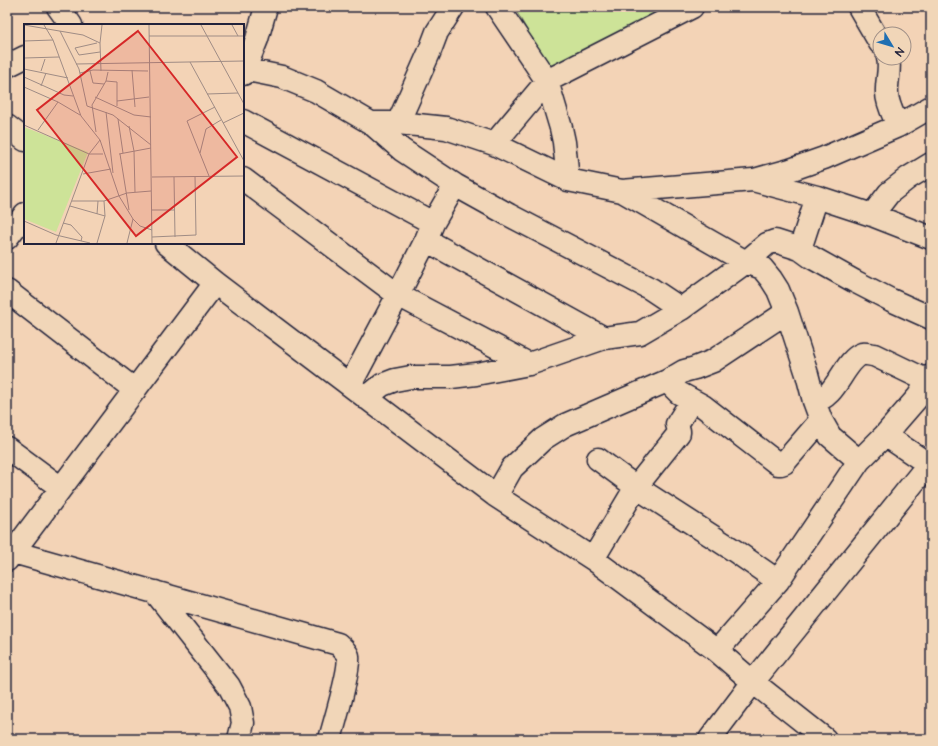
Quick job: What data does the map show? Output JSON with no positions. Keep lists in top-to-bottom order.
{
  "north": "bottom right"
}
